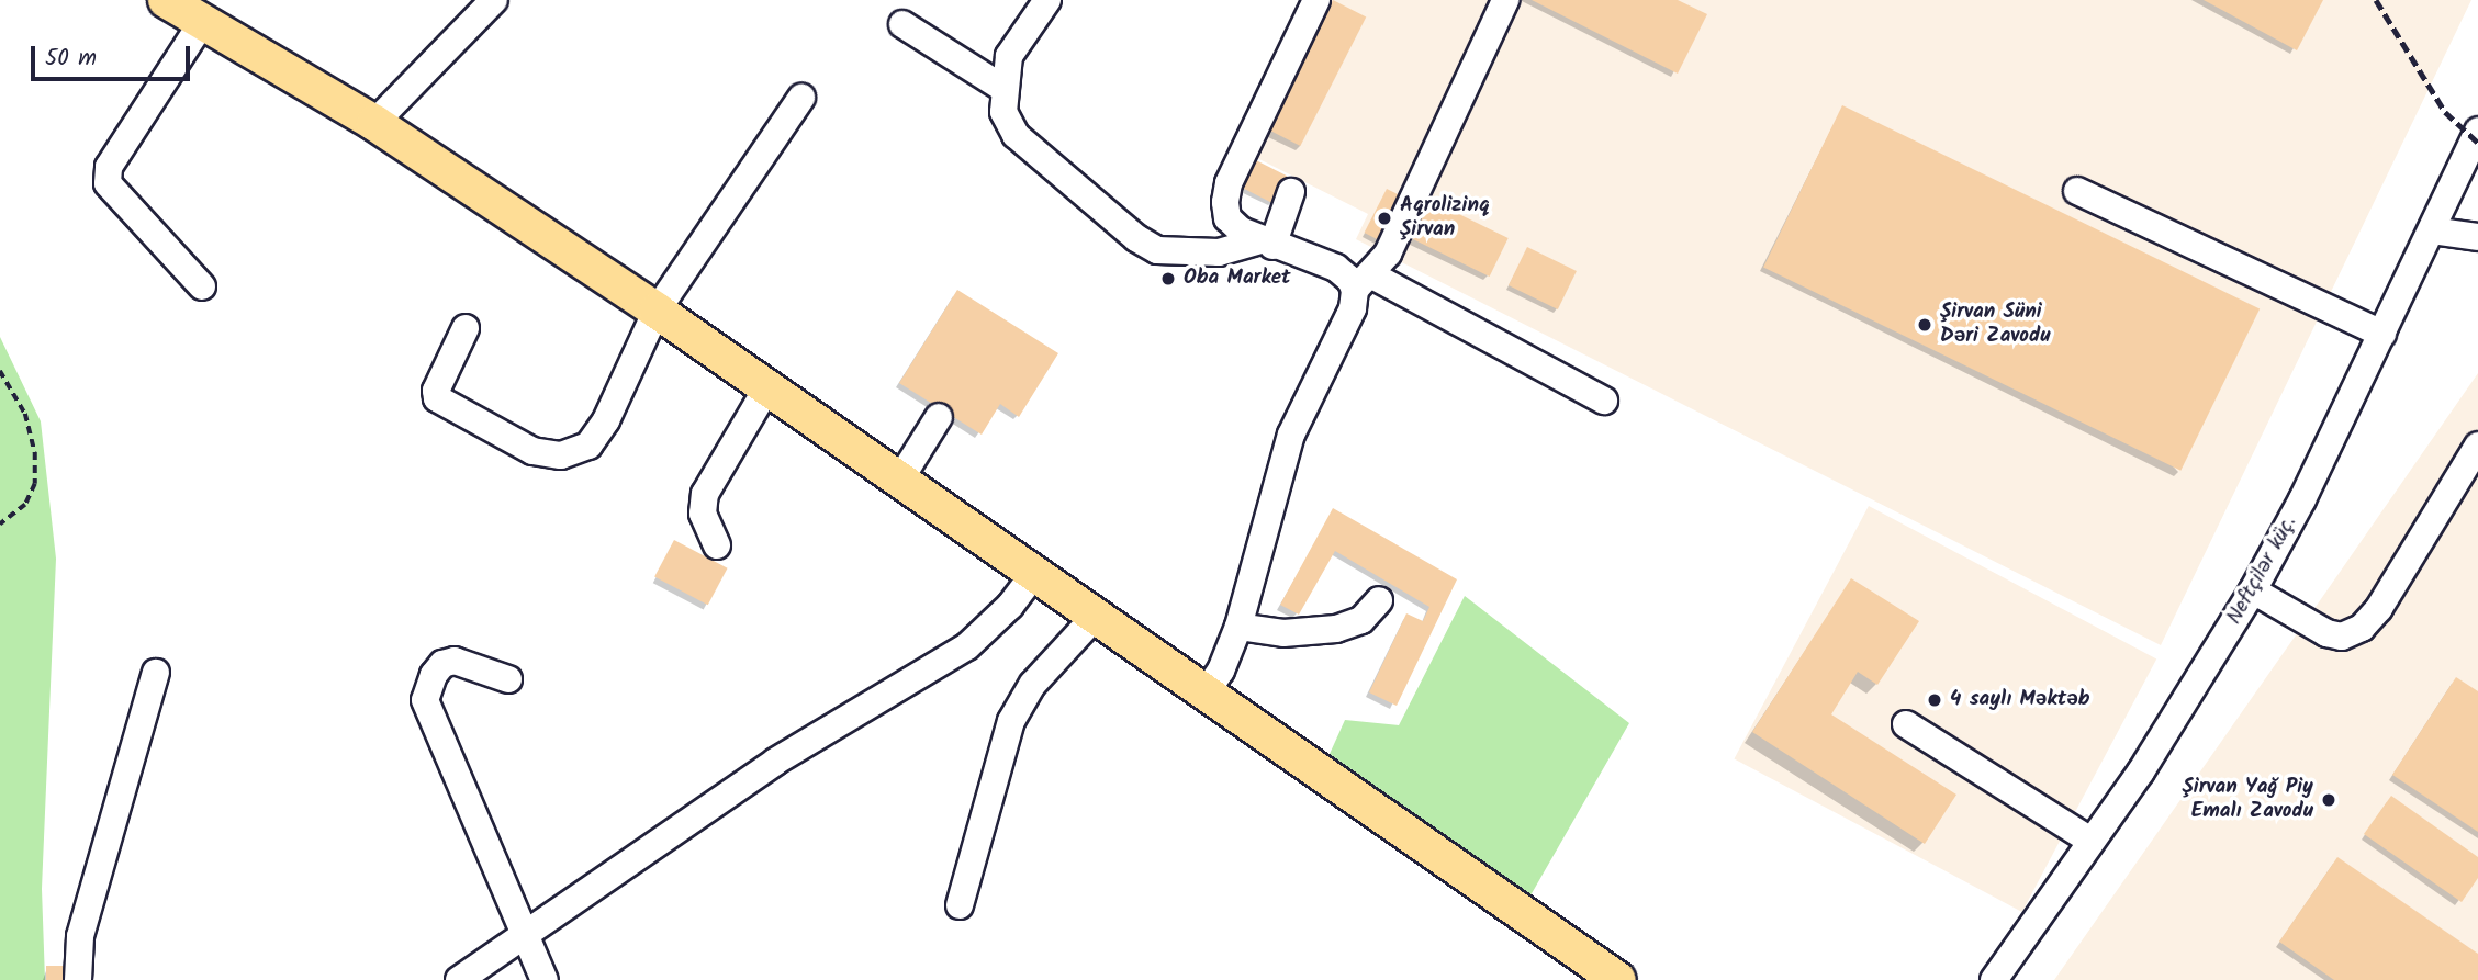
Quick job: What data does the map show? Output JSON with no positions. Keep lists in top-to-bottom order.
{
  "streets": {
    "street": ["Neftçilər küç."]
  },
  "places": [
    "Aqrolizinq Şirvan",
    "Oba Market",
    "Şirvan Süni Dəri Zavodu",
    "4 saylı Məktəb",
    "Şirvan Yağ Piy Emalı Zavodu"
  ],
  "scale_bar": "50 m"
}
